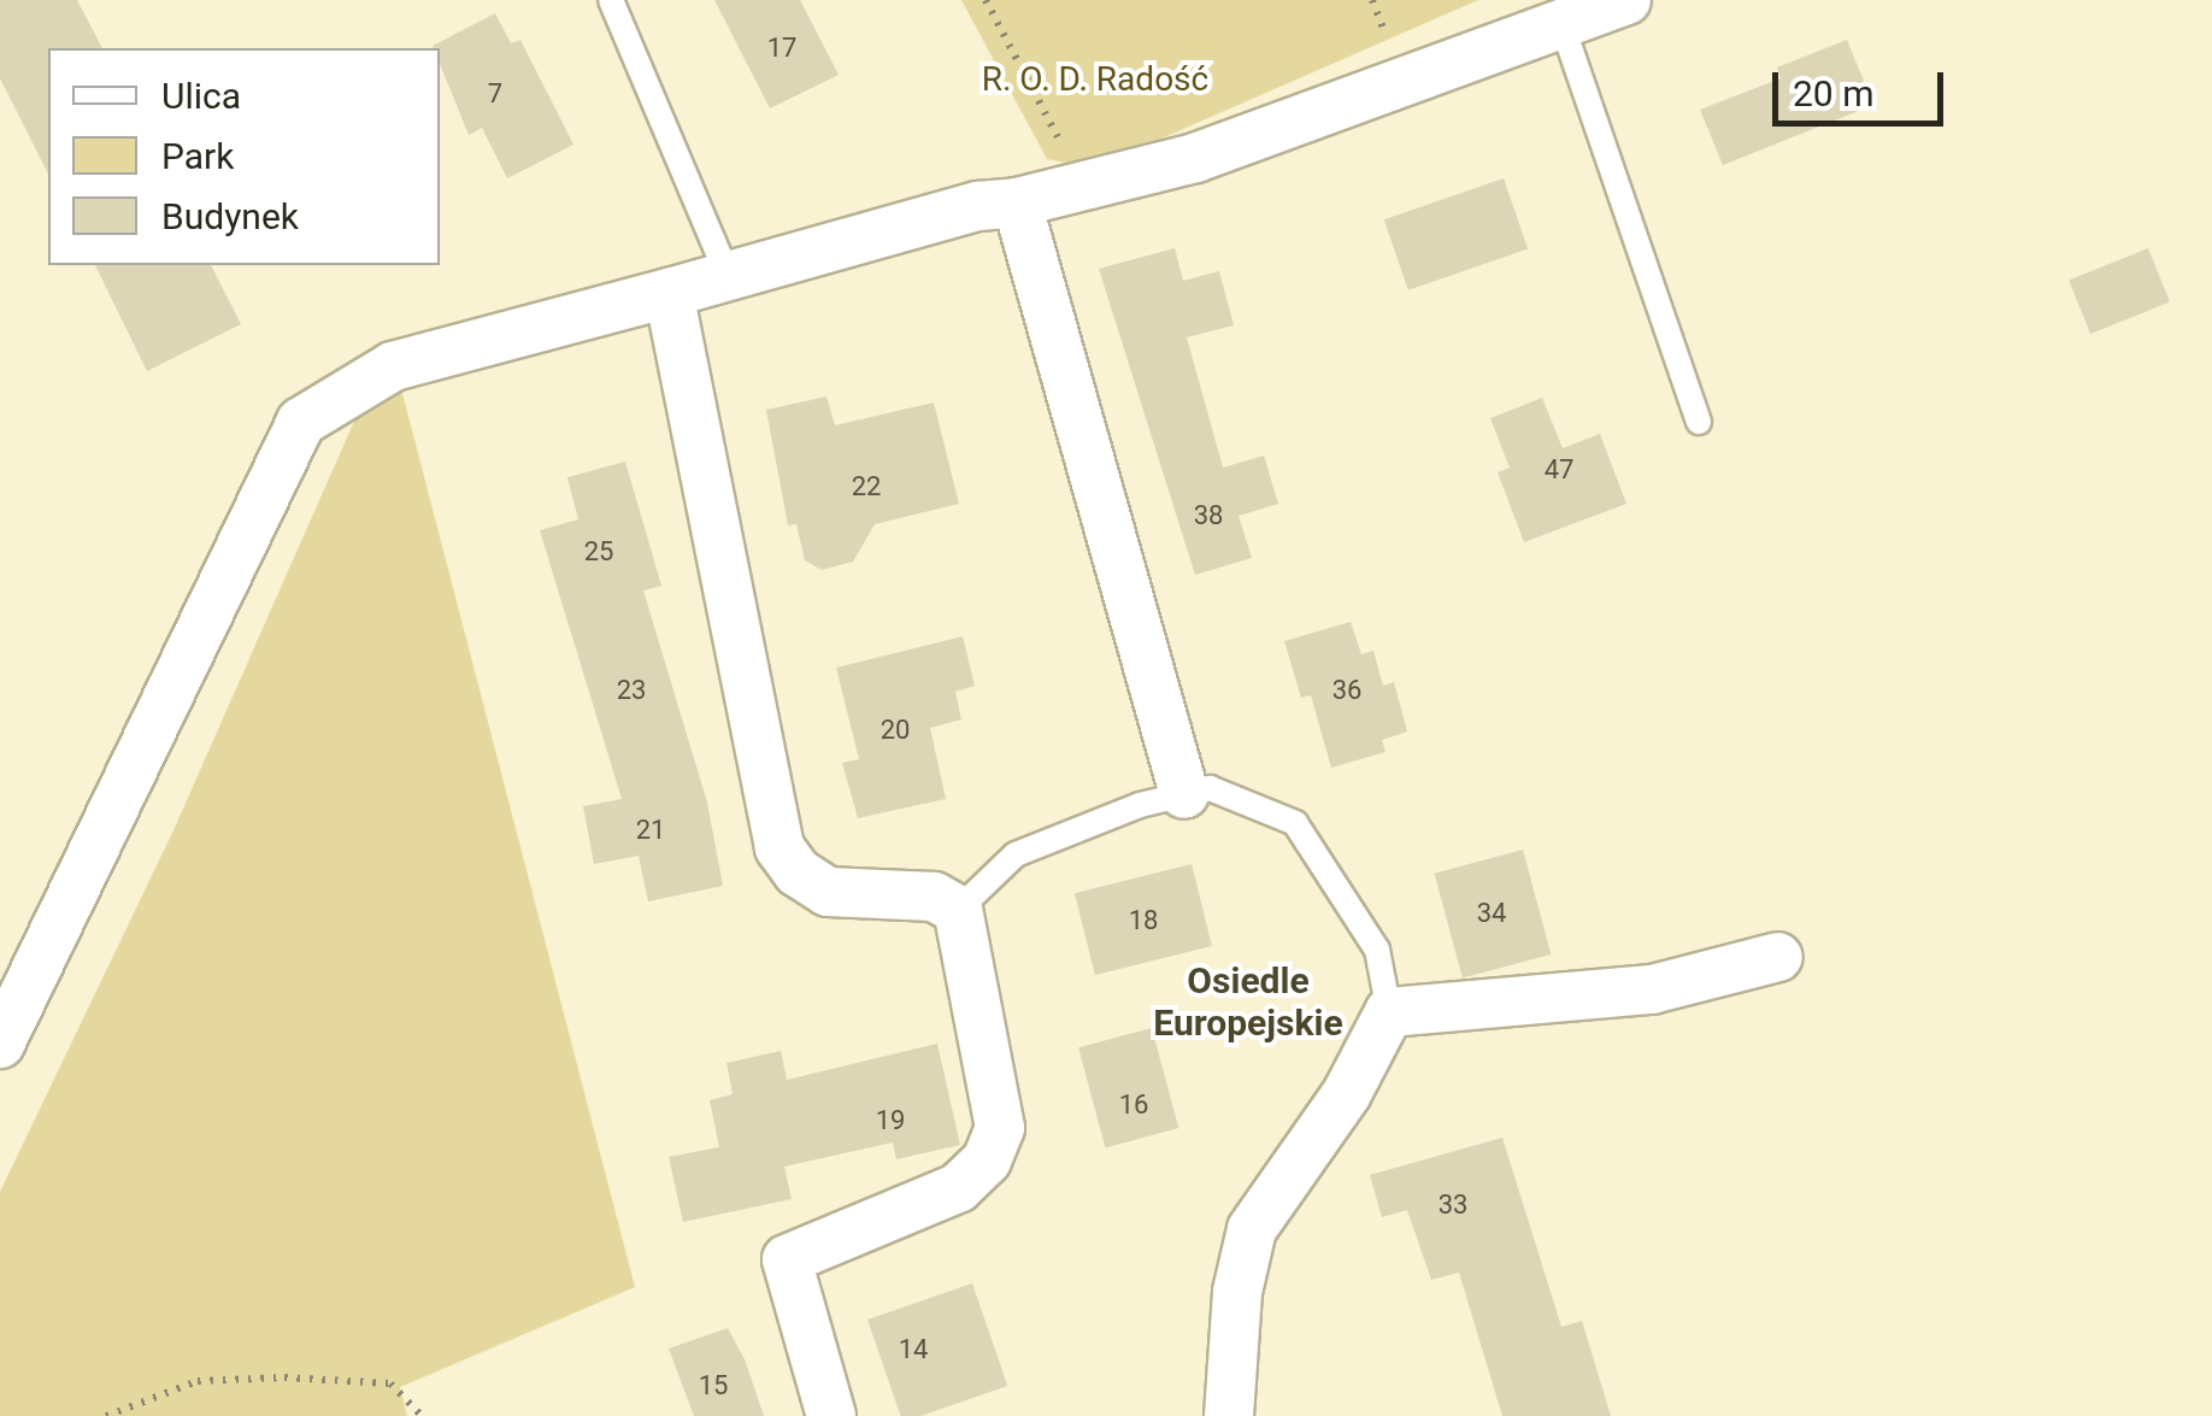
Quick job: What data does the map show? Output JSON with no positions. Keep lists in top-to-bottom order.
{
  "districts": ["Osiedle Europejskie"],
  "parks": ["R. O. D. Radość"],
  "house_numbers": [
    "17",
    "7",
    "47",
    "22",
    "38",
    "25",
    "23",
    "36",
    "20",
    "21",
    "34",
    "18",
    "16",
    "19",
    "33",
    "14",
    "15"
  ],
  "legend": ["Ulica", "Park", "Budynek"],
  "scale_bar": "20 m"
}
